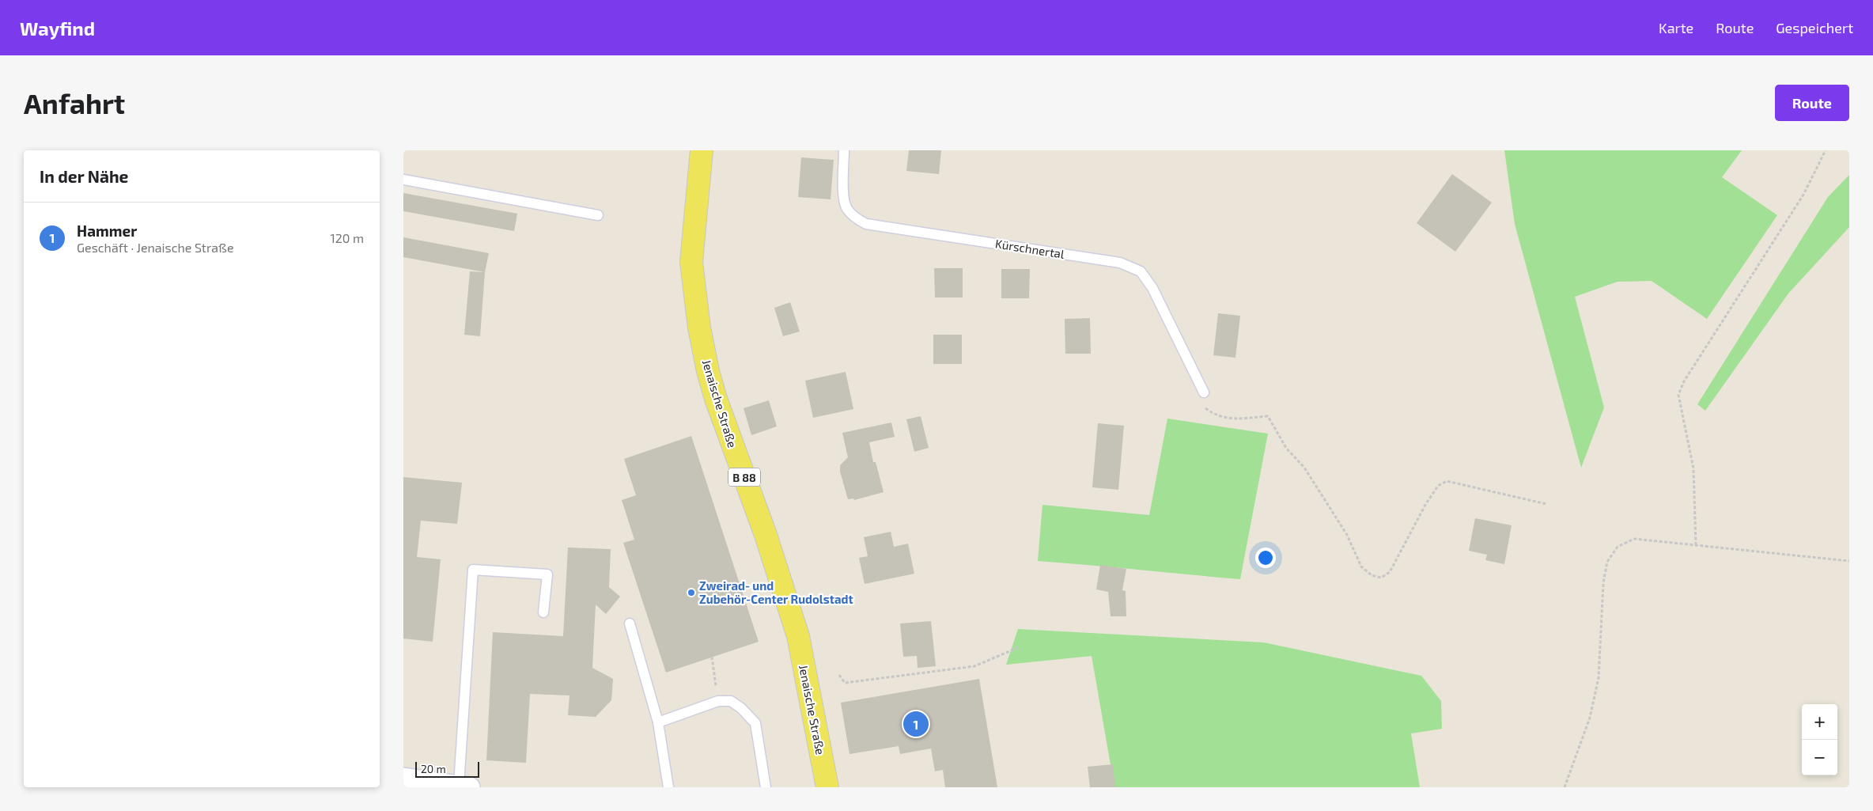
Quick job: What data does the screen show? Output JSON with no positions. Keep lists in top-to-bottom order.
{
  "streets": {
    "main road": ["Jenaische Straße", "B 88"],
    "lane": ["Kürschnertal"]
  },
  "places": ["Zweirad- und Zubehör-Center Rudolstadt"],
  "scale_bar": "20 m",
  "page": {
    "header": "Wayfind",
    "nav": ["Karte", "Route", "Gespeichert"],
    "buttons": "Route",
    "title": "Anfahrt",
    "heading": "In der Nähe",
    "list": [
      {
        "mark": "1",
        "name": "Hammer",
        "note": "Geschäft · Jenaische Straße",
        "value": "120 m"
      }
    ],
    "map_buttons": ["+", "−"],
    "pins": "1",
    "scale": "20 m"
  }
}
